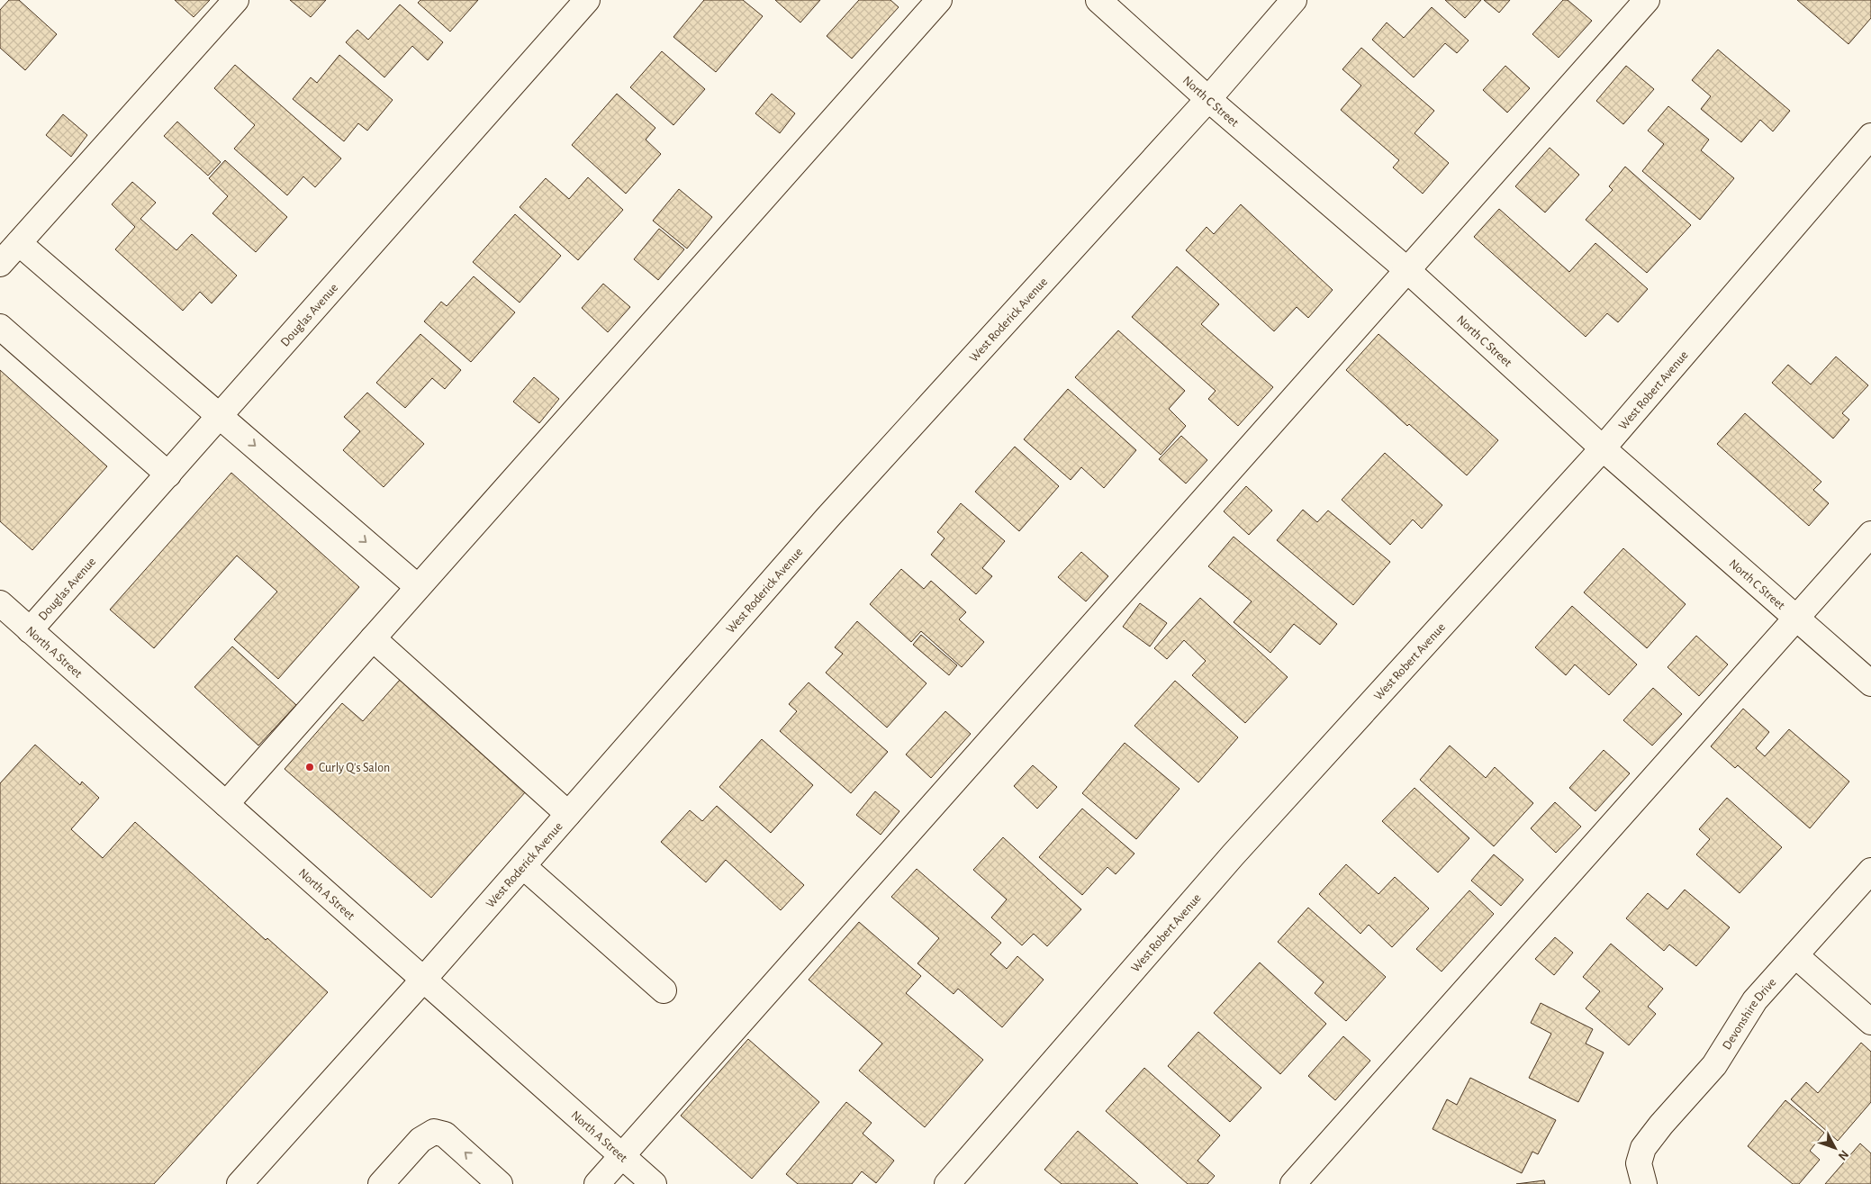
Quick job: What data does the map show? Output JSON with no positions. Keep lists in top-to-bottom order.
{
  "streets": {
    "street": [
      "North C Street",
      "Douglas Avenue",
      "West Roderick Avenue",
      "West Robert Avenue",
      "North A Street",
      "Devonshire Drive"
    ]
  },
  "crossings": [
    ["North C Street", "West Roderick Avenue"],
    ["North C Street", "West Robert Avenue"],
    ["Douglas Avenue", "North A Street"],
    ["West Roderick Avenue", "North A Street"]
  ],
  "places": ["Curly Q's Salon"],
  "north": "bottom right"
}
